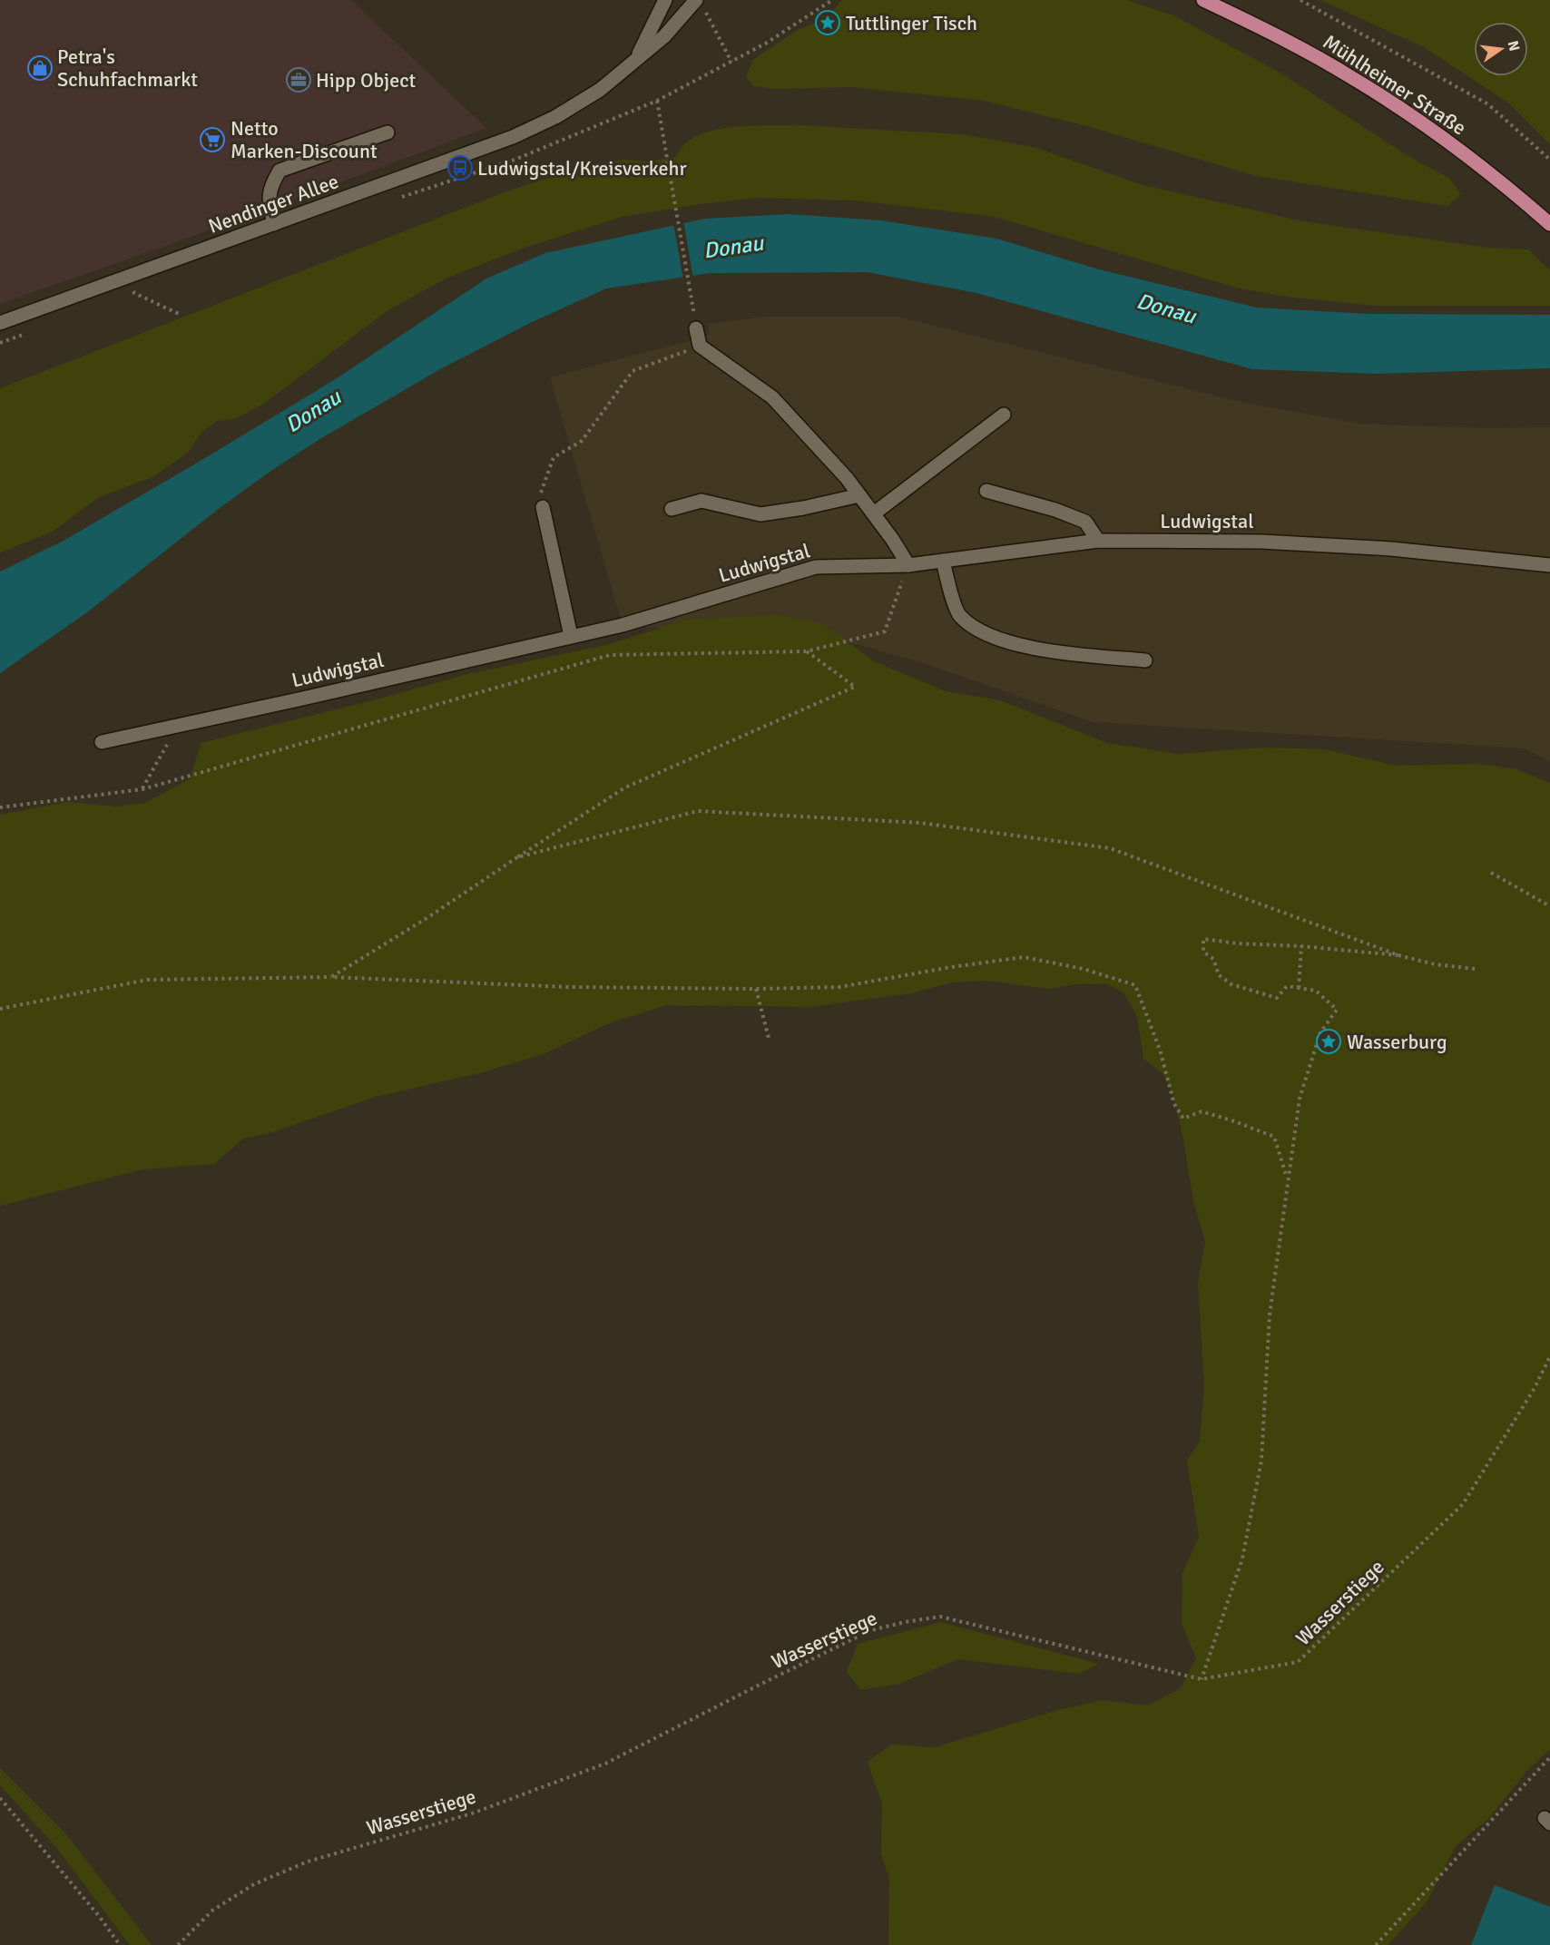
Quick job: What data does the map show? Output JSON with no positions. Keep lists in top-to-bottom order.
{
  "streets": {
    "main road": ["Mühlheimer Straße"],
    "street": ["Nendinger Allee", "Ludwigstal"],
    "path": ["Wasserstiege"]
  },
  "water": ["Donau"],
  "places": {
    "place": ["Tuttlinger Tisch", "Wasserburg"],
    "shop": ["Petra's Schuhfachmarkt"],
    "office": ["Hipp Object"],
    "supermarket": ["Netto Marken-Discount"],
    "bus stop": ["Ludwigstal/Kreisverkehr"]
  },
  "north": "right"
}
